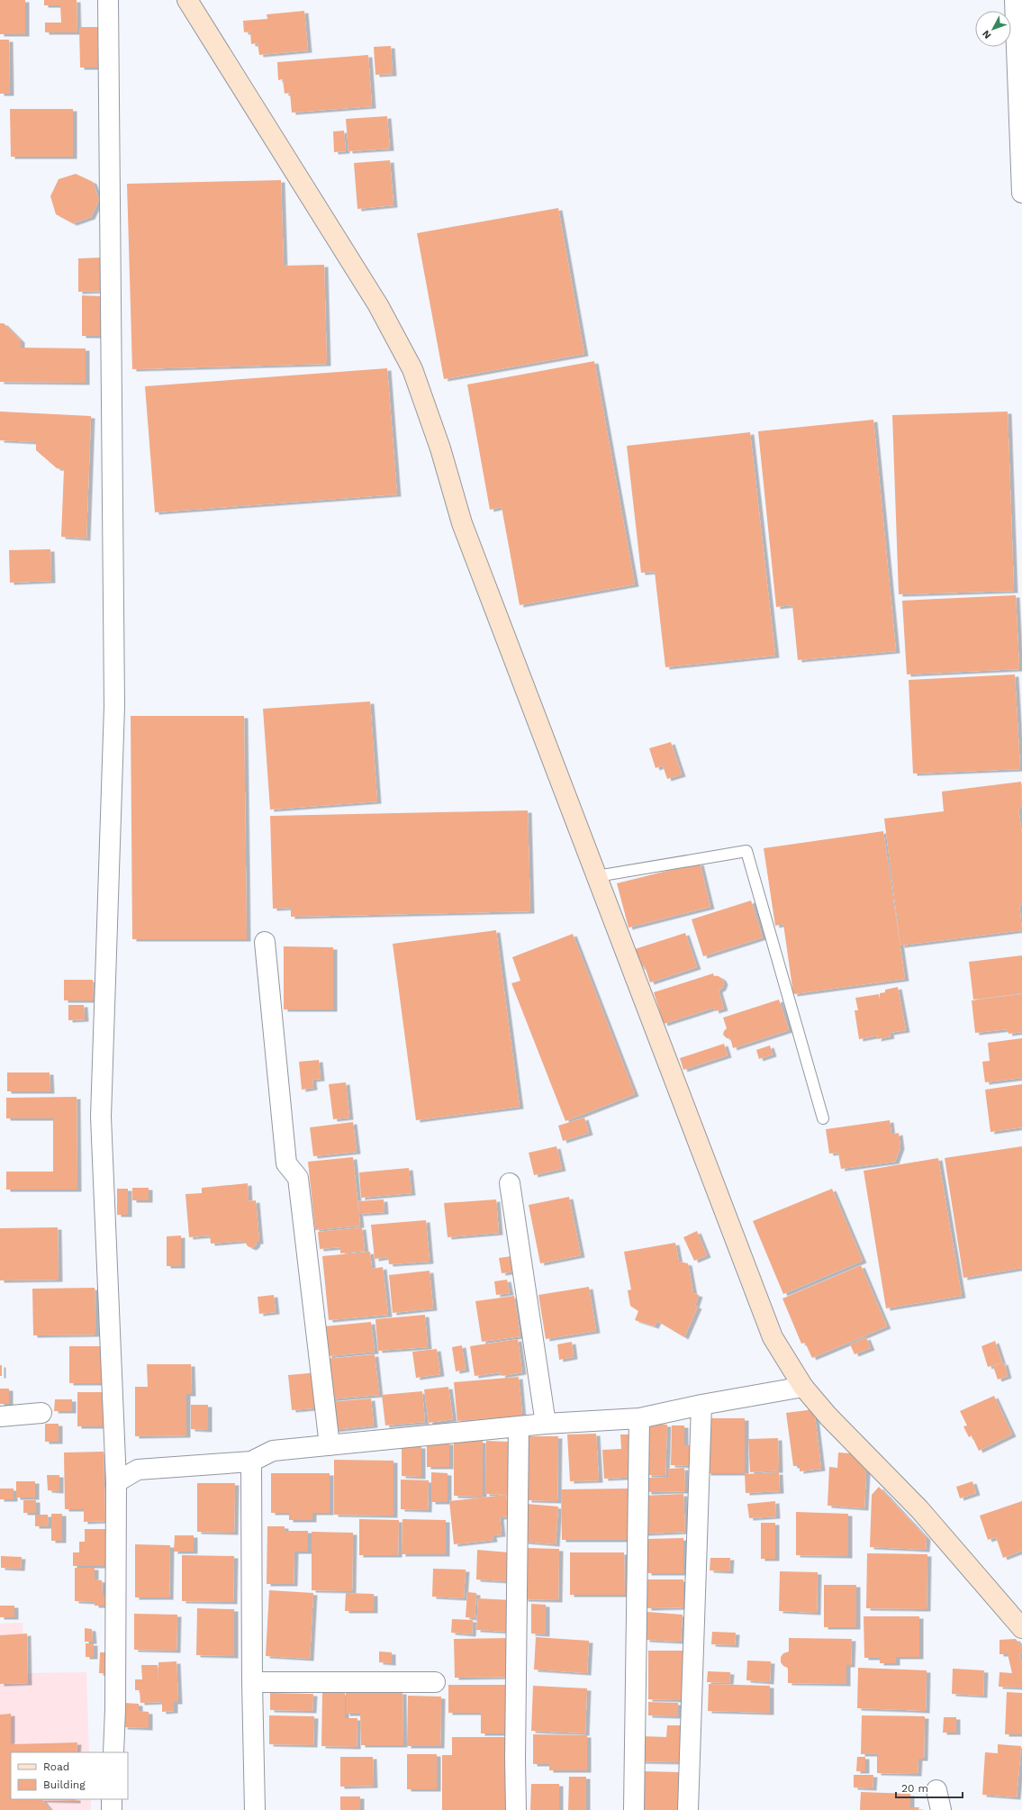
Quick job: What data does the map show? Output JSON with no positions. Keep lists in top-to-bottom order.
{
  "legend": ["Road", "Building"],
  "scale_bar": "20 m",
  "north": "bottom left"
}
